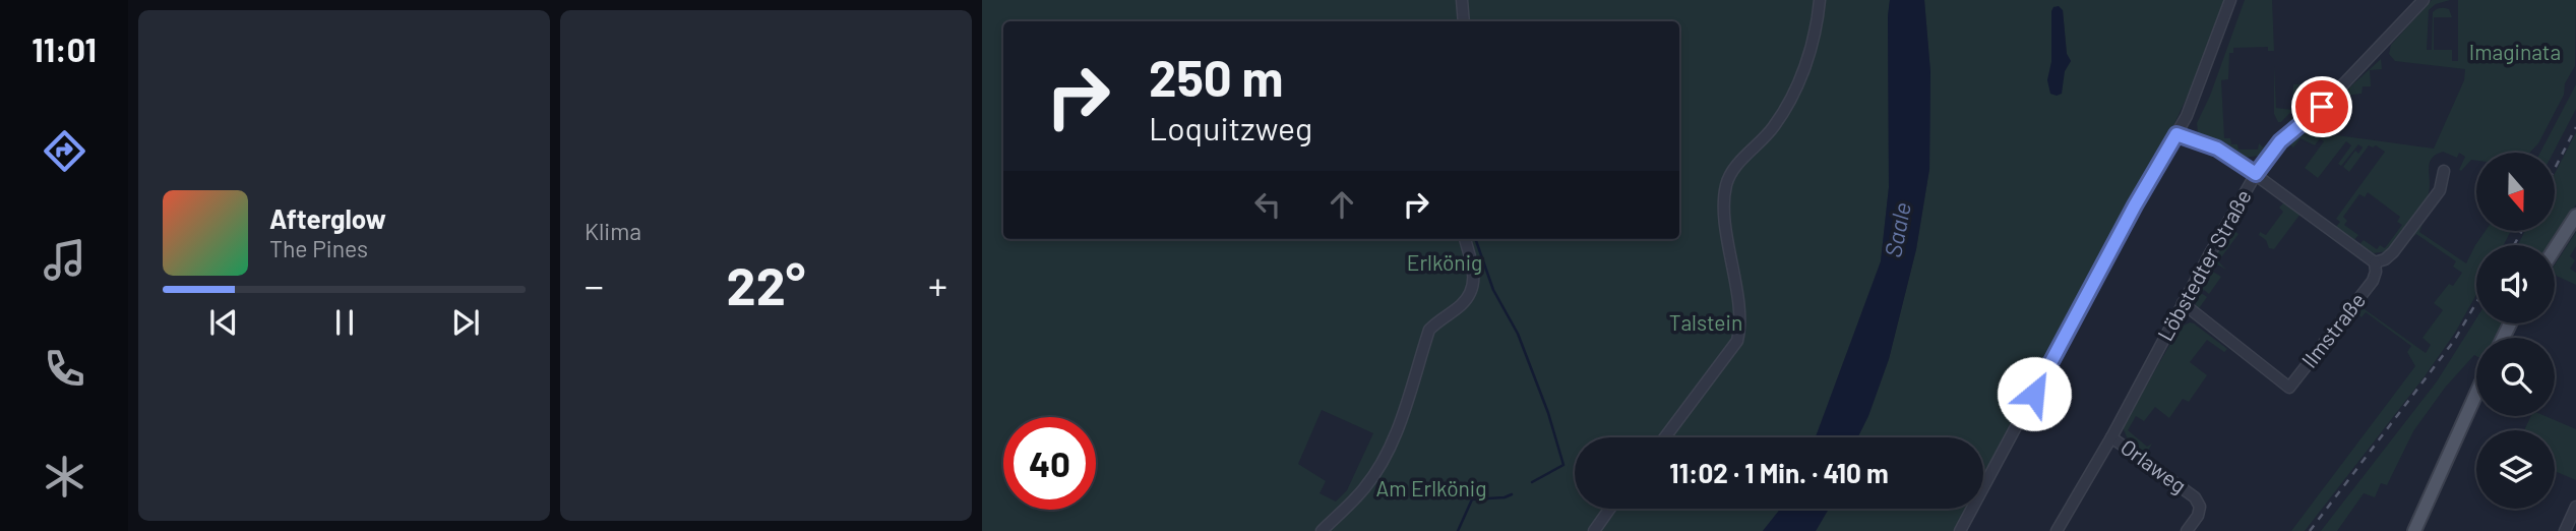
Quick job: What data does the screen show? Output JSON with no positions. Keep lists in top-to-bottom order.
{
  "streets": {
    "street": ["Löbstedter Straße", "Ilmstraße", "Orlaweg"]
  },
  "crossings": [
    ["Löbstedter Straße", "Ilmstraße"],
    ["Löbstedter Straße", "Orlaweg"]
  ],
  "water": ["Saale"],
  "parks": [
    "Imaginata",
    "Erlkönig",
    "Talstein",
    "Am Erlkönig"
  ],
  "north": "bottom",
  "page": {
    "tabs": "11:01",
    "tile": "Klima",
    "turn": ["250 m", "Loquitzweg"],
    "song": ["Afterglow", "The Pines"],
    "heat": ["−", "22°", "+"],
    "limit": "40",
    "trip": "11:02 · 1 Min. · 410 m"
  }
}
